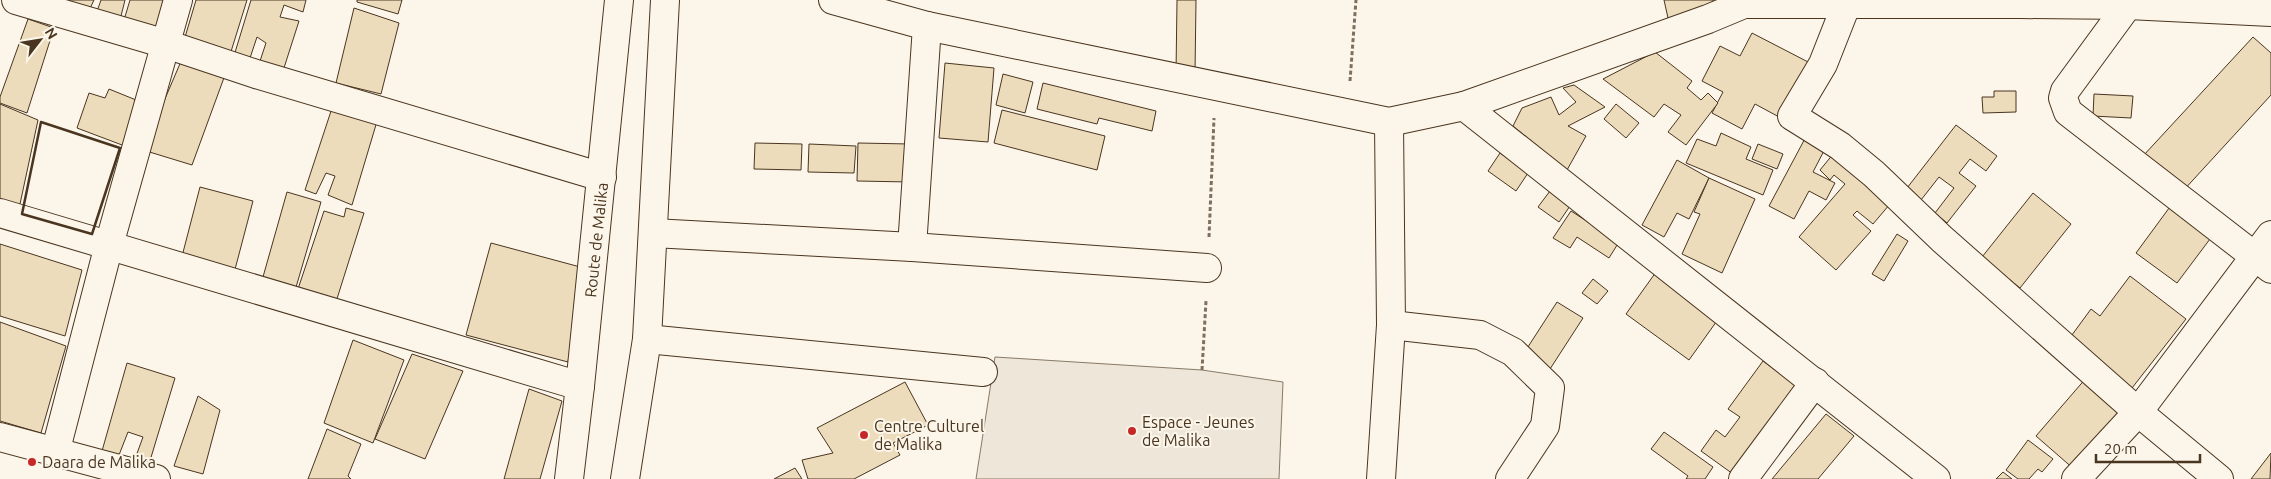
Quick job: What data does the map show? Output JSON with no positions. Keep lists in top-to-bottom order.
{
  "streets": {
    "street": ["Route de Malika"]
  },
  "places": ["Espace - Jeunes de Malika", "Centre Culturel de Malika", "Daara de Malika"],
  "scale_bar": "20 m",
  "north": "top right"
}
